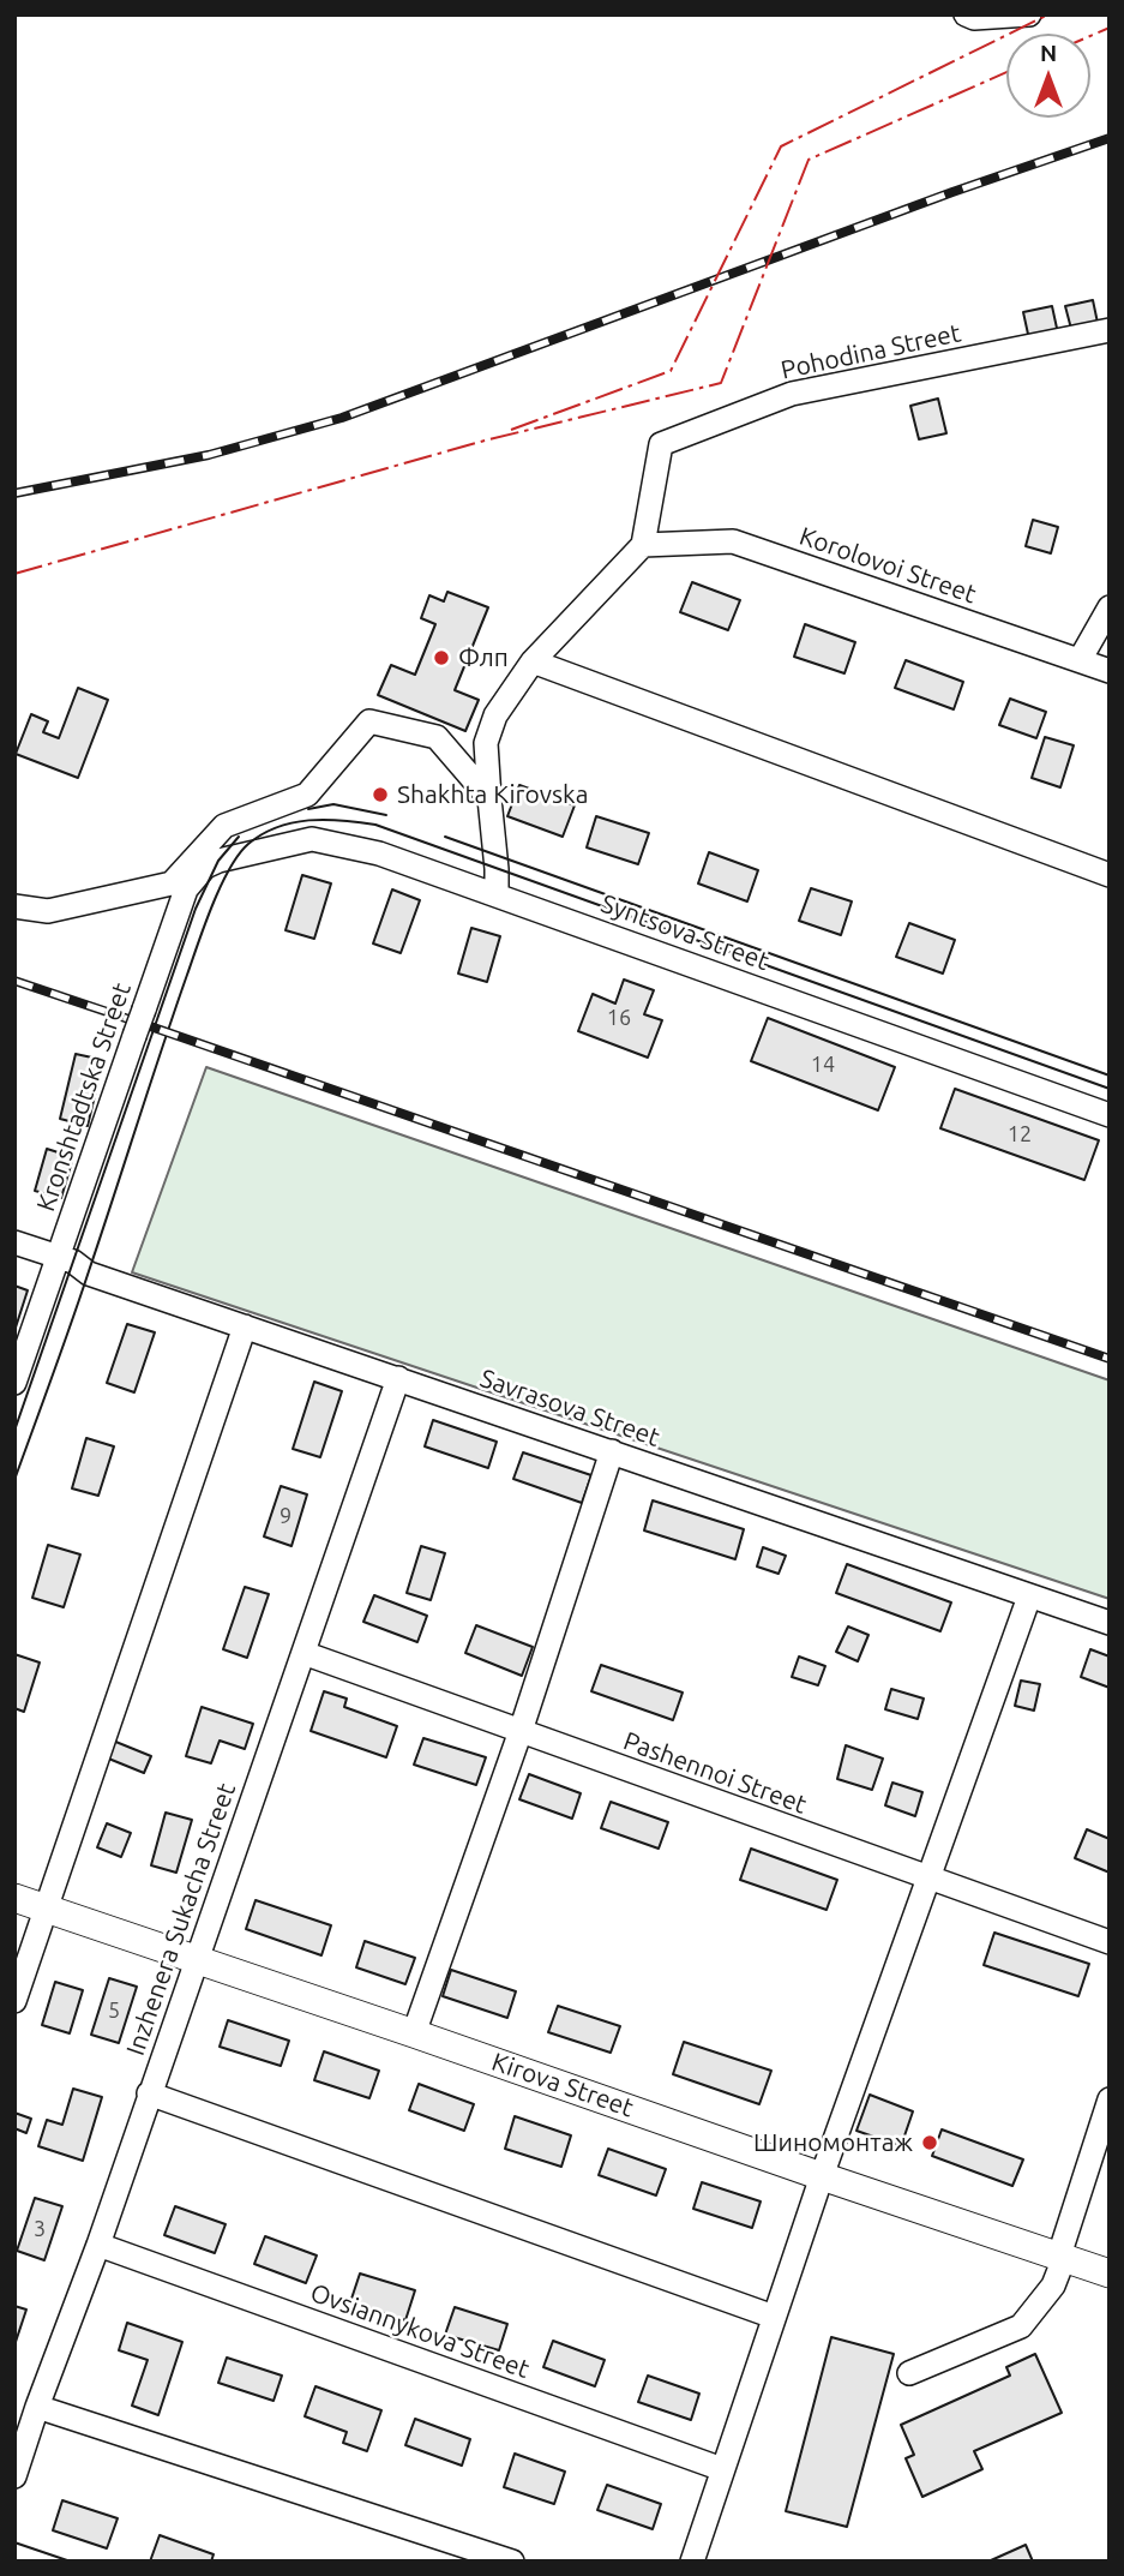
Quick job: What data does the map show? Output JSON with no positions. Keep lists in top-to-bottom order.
{
  "streets": {
    "main road": ["Kirova Street"],
    "street": [
      "Pohodina Street",
      "Korolovoi Street",
      "Syntsova Street",
      "Kronshtadtska Street",
      "Savrasova Street",
      "Pashennoi Street",
      "Inzhenera Sukacha Street",
      "Ovsiannykova Street"
    ]
  },
  "crossings": [
    ["Pohodina Street", "Korolovoi Street"],
    ["Syntsova Street", "Kronshtadtska Street"],
    ["Kronshtadtska Street", "Savrasova Street"],
    ["Savrasova Street", "Inzhenera Sukacha Street"],
    ["Pashennoi Street", "Inzhenera Sukacha Street"],
    ["Inzhenera Sukacha Street", "Kirova Street"],
    ["Inzhenera Sukacha Street", "Ovsiannykova Street"]
  ],
  "places": ["Флп", "Shakhta Kirovska", "Шиномонтаж"],
  "house_numbers": [
    "16",
    "14",
    "12",
    "9",
    "5",
    "3"
  ],
  "north": "top"
}
